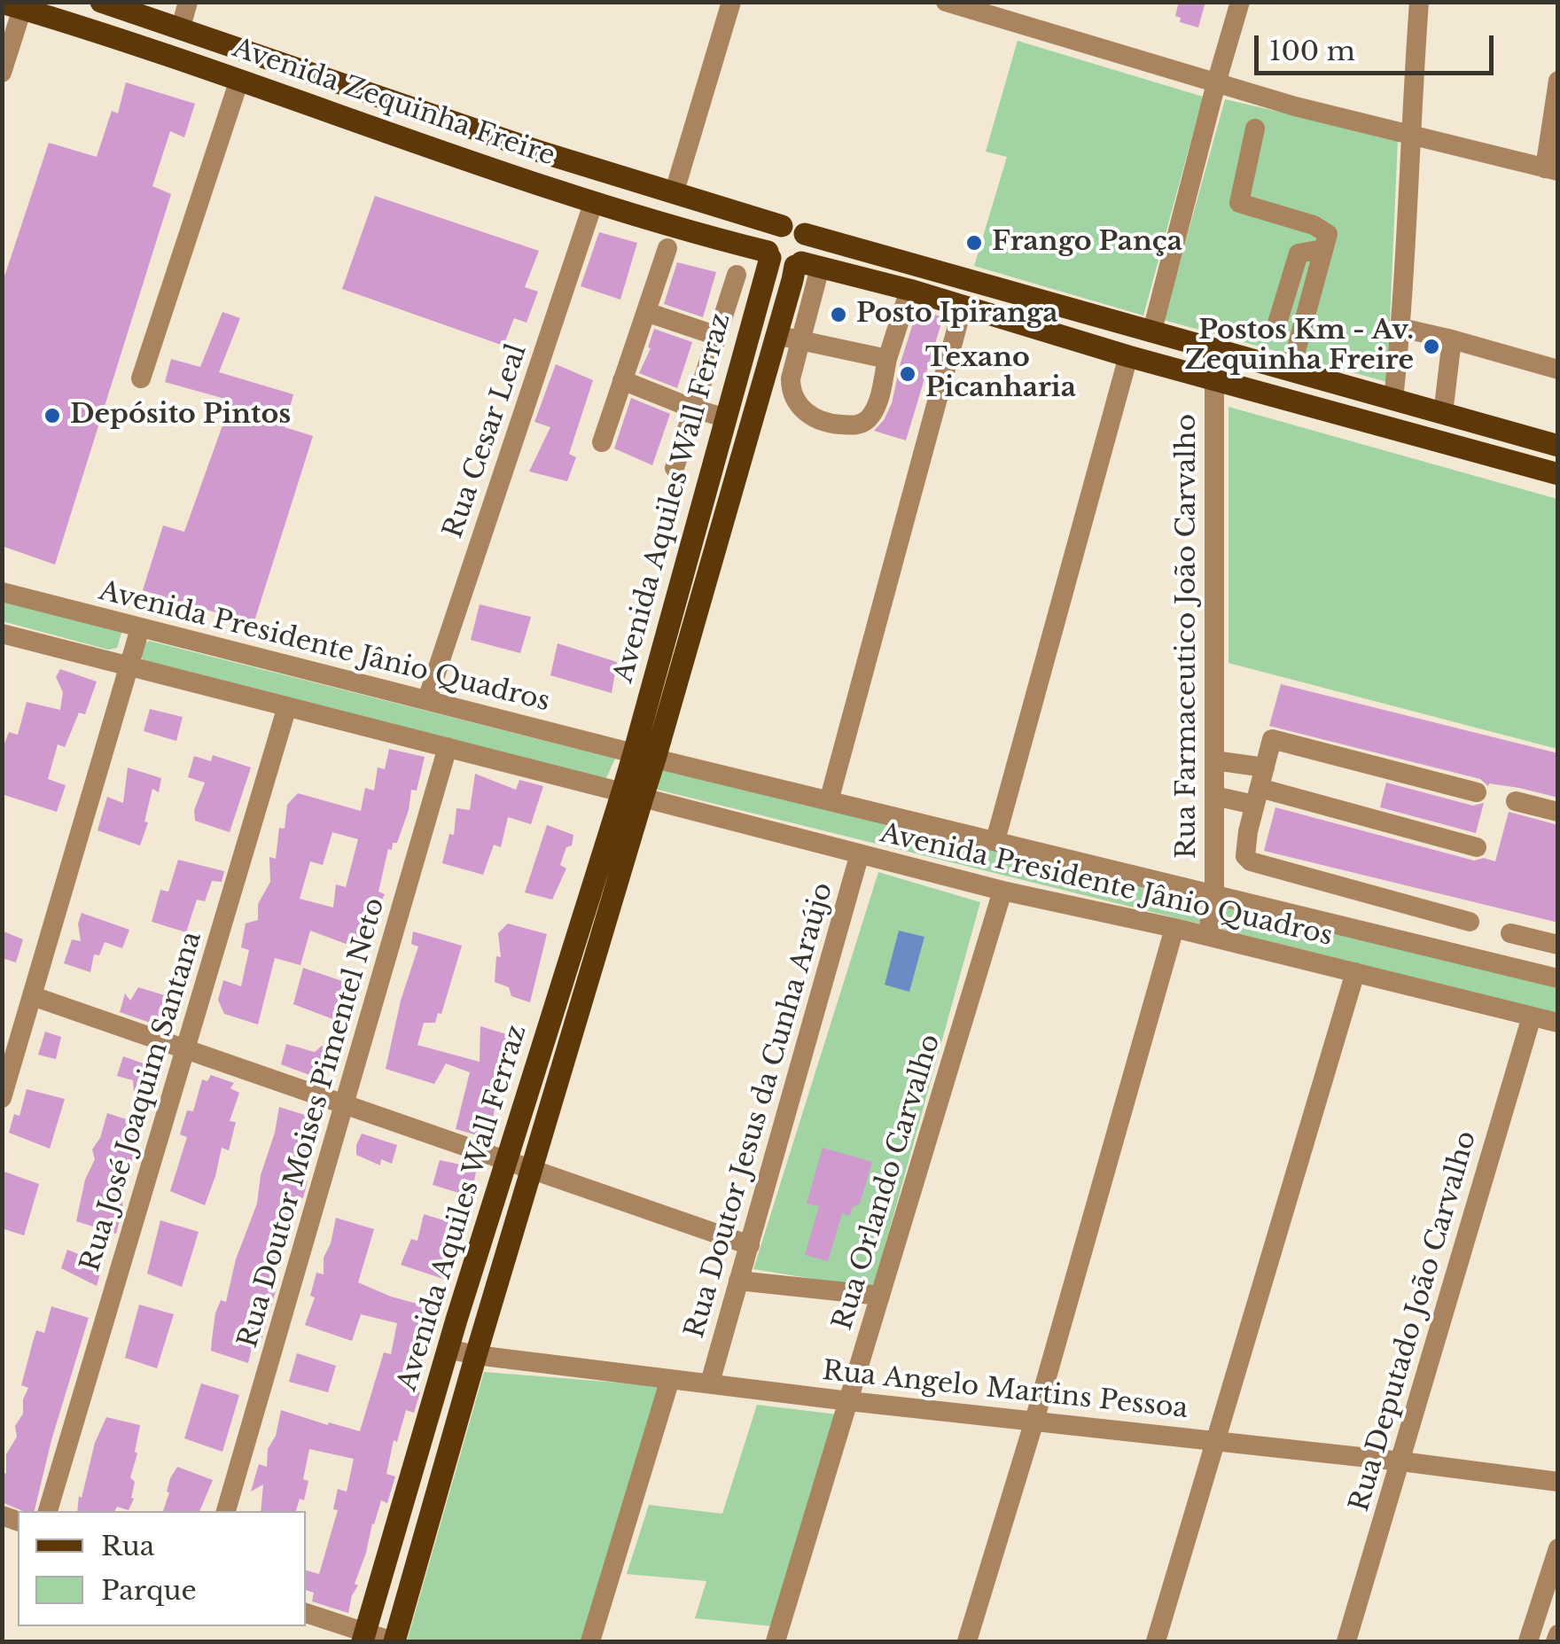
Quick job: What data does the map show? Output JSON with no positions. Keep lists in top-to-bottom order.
{
  "streets": {
    "main road": ["Avenida Zequinha Freire", "Avenida Aquiles Wall Ferraz"],
    "street": [
      "Rua Cesar Leal",
      "Rua Farmaceutico João Carvalho",
      "Avenida Presidente Jânio Quadros",
      "Rua José Joaquim Santana",
      "Rua Doutor Jesus da Cunha Araújo",
      "Rua Doutor Moises Pimentel Neto",
      "Rua Orlando Carvalho",
      "Rua Deputado João Carvalho",
      "Rua Angelo Martins Pessoa"
    ]
  },
  "crossings": [
    ["Avenida Zequinha Freire", "Rua Cesar Leal"],
    ["Avenida Zequinha Freire", "Avenida Aquiles Wall Ferraz"],
    ["Rua Cesar Leal", "Avenida Presidente Jânio Quadros"],
    ["Avenida Aquiles Wall Ferraz", "Avenida Presidente Jânio Quadros"],
    ["Avenida Aquiles Wall Ferraz", "Rua Angelo Martins Pessoa"],
    ["Rua Farmaceutico João Carvalho", "Avenida Presidente Jânio Quadros"],
    ["Avenida Presidente Jânio Quadros", "Rua José Joaquim Santana"],
    ["Avenida Presidente Jânio Quadros", "Rua Doutor Jesus da Cunha Araújo"],
    ["Avenida Presidente Jânio Quadros", "Rua Doutor Moises Pimentel Neto"],
    ["Avenida Presidente Jânio Quadros", "Rua Orlando Carvalho"],
    ["Avenida Presidente Jânio Quadros", "Rua Deputado João Carvalho"],
    ["Rua Doutor Jesus da Cunha Araújo", "Rua Angelo Martins Pessoa"],
    ["Rua Orlando Carvalho", "Rua Angelo Martins Pessoa"],
    ["Rua Deputado João Carvalho", "Rua Angelo Martins Pessoa"]
  ],
  "places": [
    "Frango Pança",
    "Posto Ipiranga",
    "Postos Km - Av. Zequinha Freire",
    "Texano Picanharia",
    "Depósito Pintos"
  ],
  "legend": ["Rua", "Parque"],
  "scale_bar": "100 m"
}
